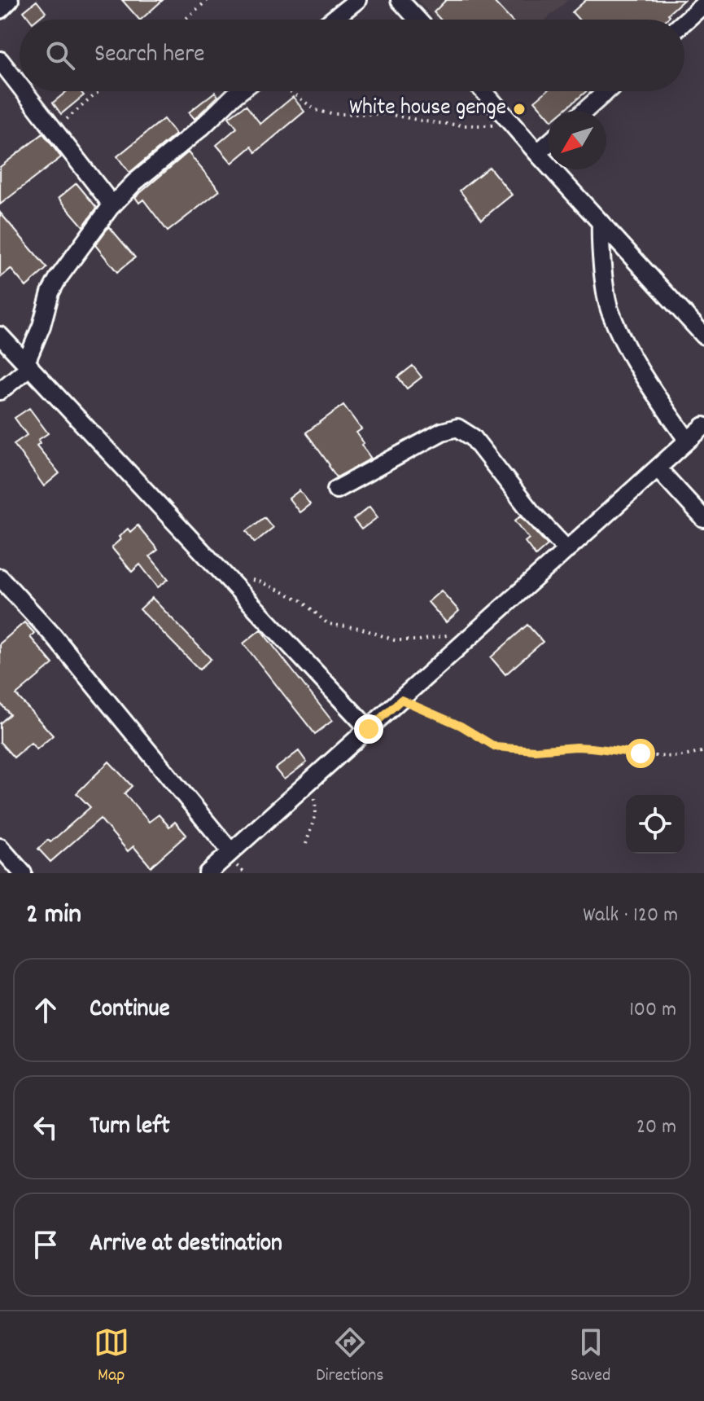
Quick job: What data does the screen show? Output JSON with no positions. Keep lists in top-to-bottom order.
{
  "places": ["White house genge"],
  "north": "bottom left",
  "page": {
    "search": "Search here",
    "heading": ["2 min", "Walk · 120 m"],
    "list": [
      ["Continue", "100 m"],
      ["Turn left", "20 m"],
      "Arrive at destination"
    ],
    "nav": ["Map", "Directions", "Saved"]
  }
}
